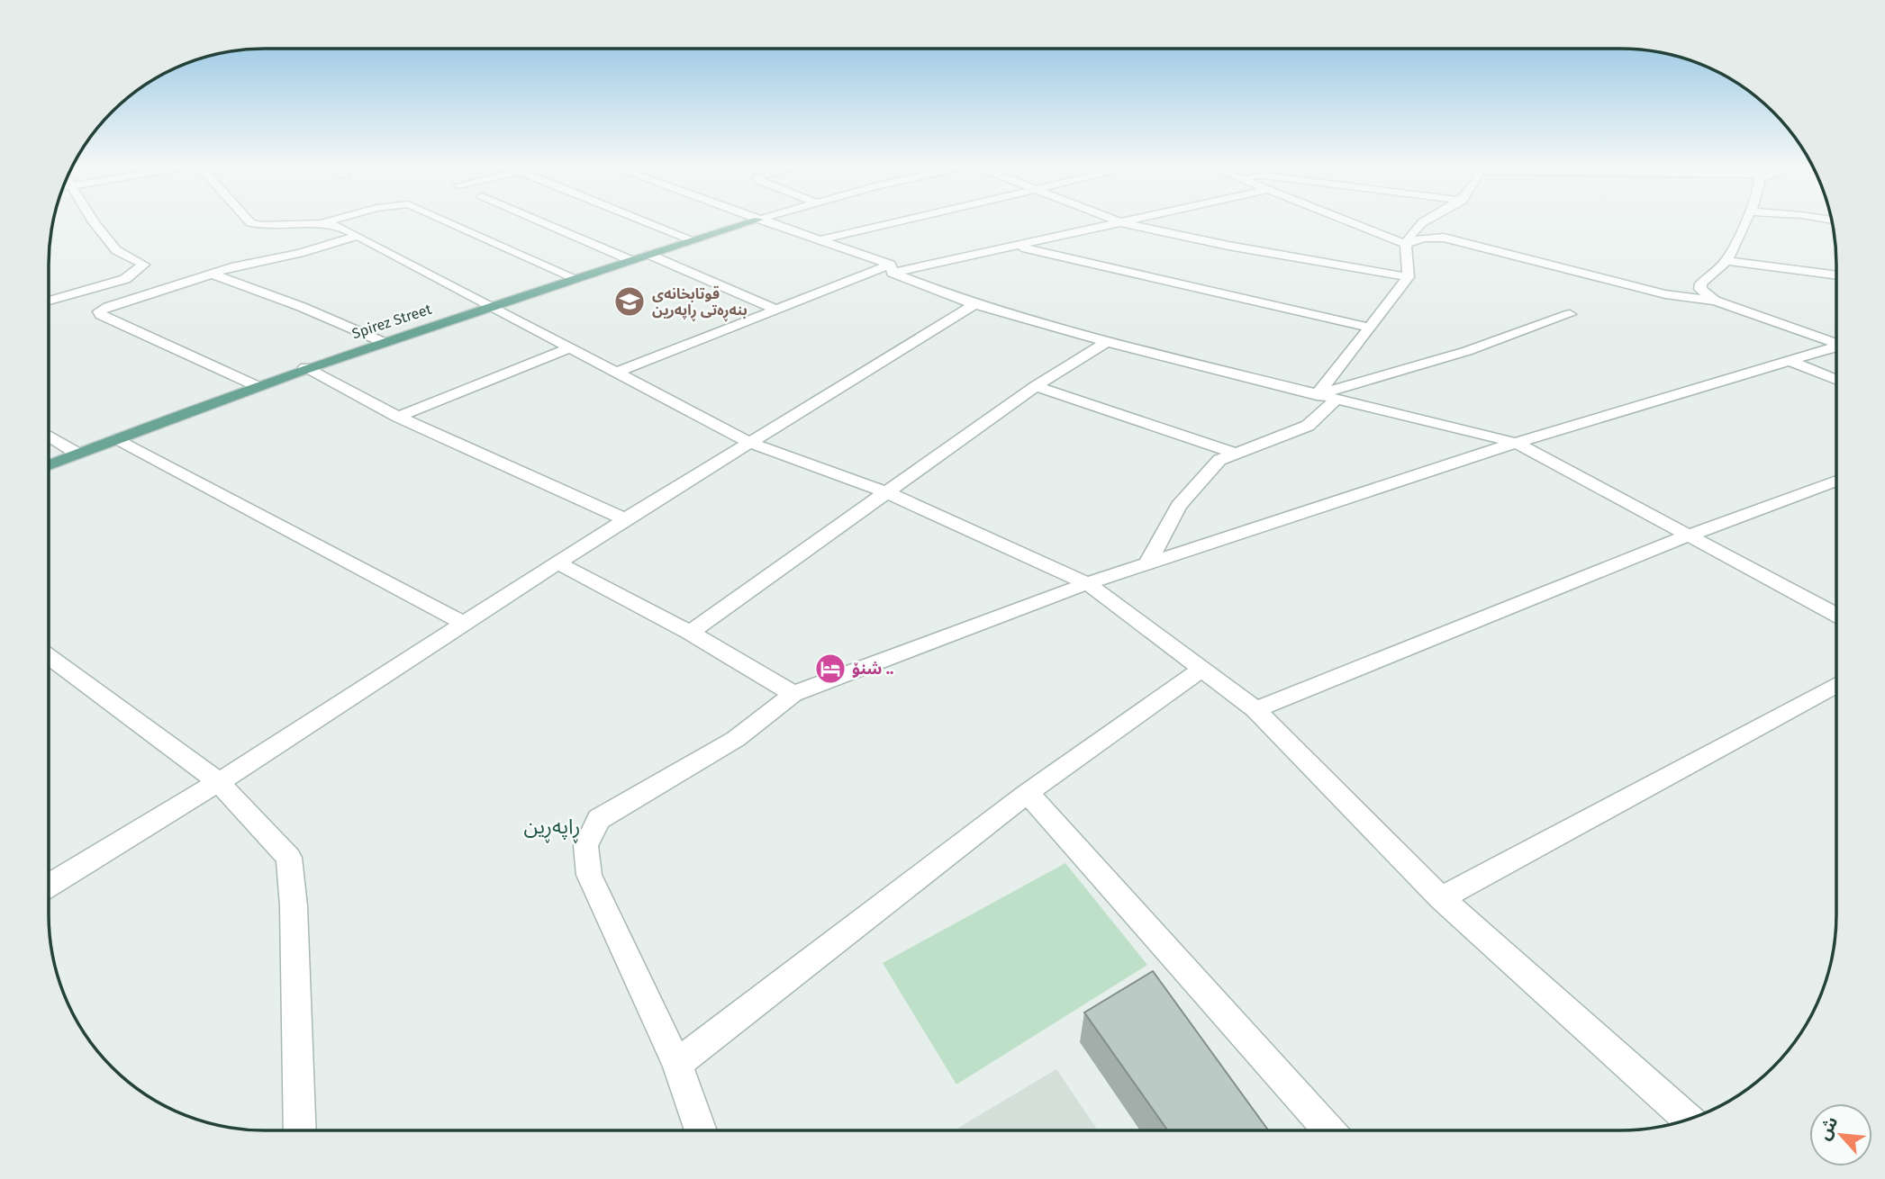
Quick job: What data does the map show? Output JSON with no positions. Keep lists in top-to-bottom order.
{
  "streets": {
    "main road": ["Spirez Street"]
  },
  "districts": ["ڕاپەڕین"],
  "places": {
    "school or university": ["قوتابخانەی بنەڕەتی ڕاپەرین"],
    "hotel": ["شنۆ .."]
  },
  "north": "top left"
}
